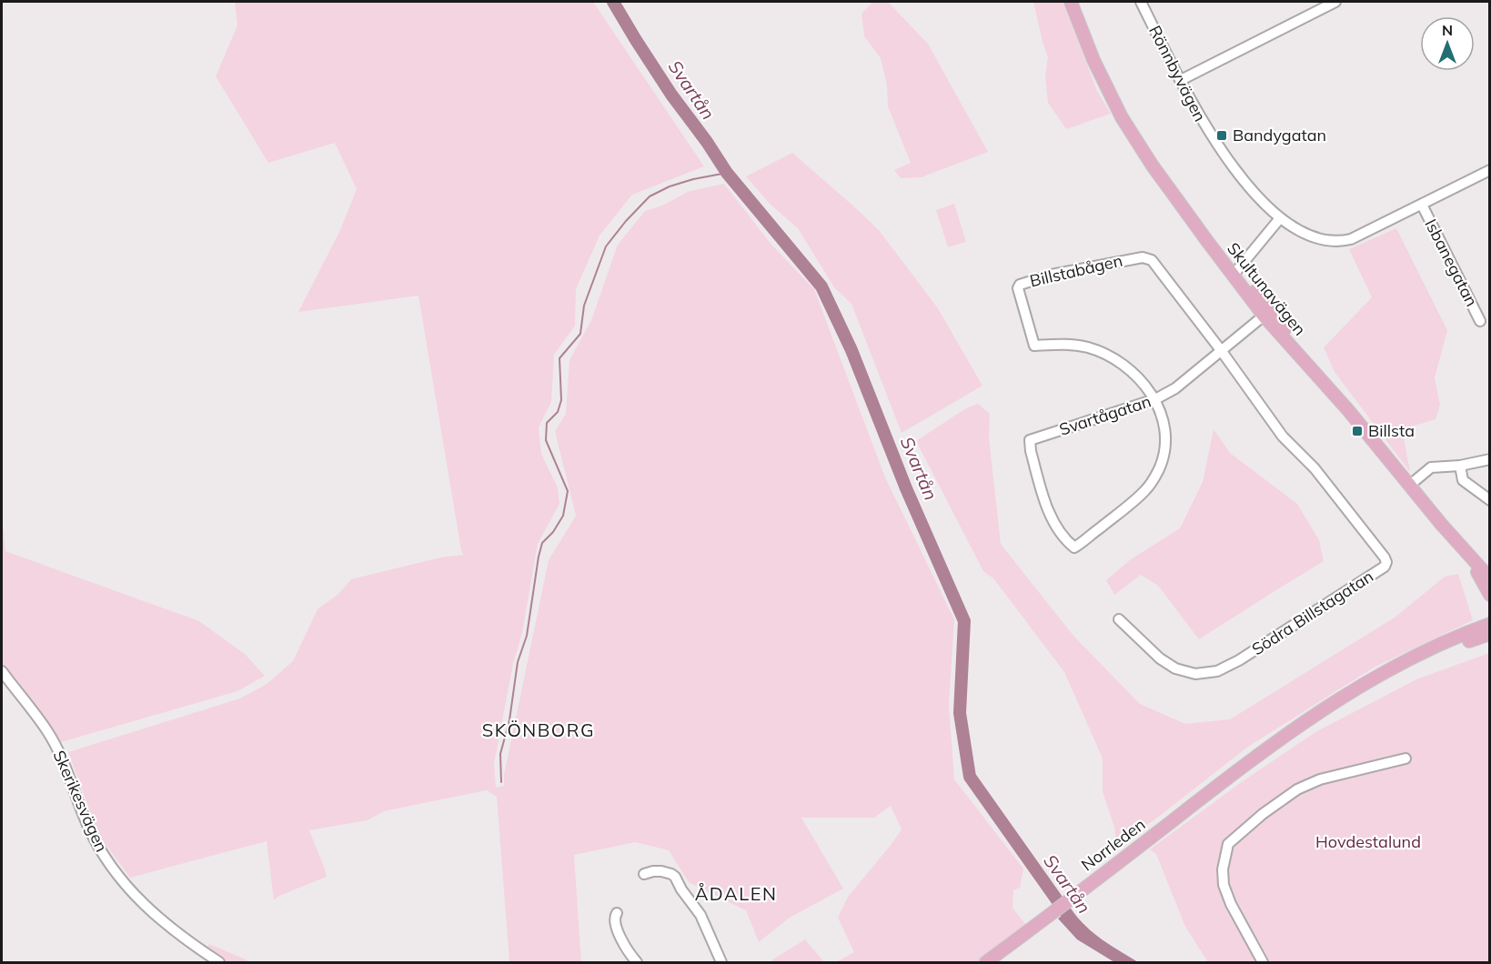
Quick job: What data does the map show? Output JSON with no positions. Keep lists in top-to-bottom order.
{
  "streets": {
    "main road": ["Skultunavägen", "Norrleden"],
    "street": [
      "Rönnbyvägen",
      "Isbanegatan",
      "Billstabågen",
      "Svartågatan",
      "Södra Billstagatan",
      "Skerikesvägen"
    ]
  },
  "crossings": [
    ["Rönnbyvägen", "Isbanegatan"],
    ["Billstabågen", "Svartågatan"],
    ["Billstabågen", "Södra Billstagatan"],
    ["Skultunavägen", "Svartågatan"],
    ["Svartågatan", "Södra Billstagatan"]
  ],
  "districts": ["SKÖNBORG", "ÅDALEN"],
  "water": ["Svartån"],
  "parks": ["Hovdestalund"],
  "places": {
    "transit": ["Bandygatan", "Billsta"]
  },
  "north": "top"
}
